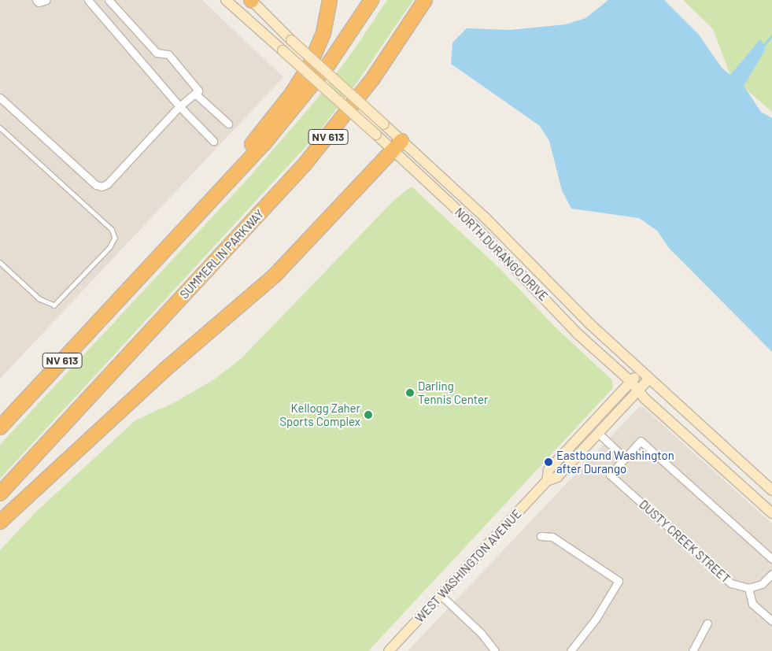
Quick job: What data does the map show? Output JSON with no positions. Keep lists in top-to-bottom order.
{
  "streets": {
    "highway": ["NV 613", "SUMMERLIN PARKWAY"],
    "main road": ["NORTH DURANGO DRIVE", "WEST WASHINGTON AVENUE"],
    "street": ["DUSTY CREEK STREET"]
  },
  "crossings": [
    ["NORTH DURANGO DRIVE", "WEST WASHINGTON AVENUE"]
  ],
  "places": ["Darling Tennis Center", "Kellogg Zaher Sports Complex", "Eastbound Washington after Durango"]
}
